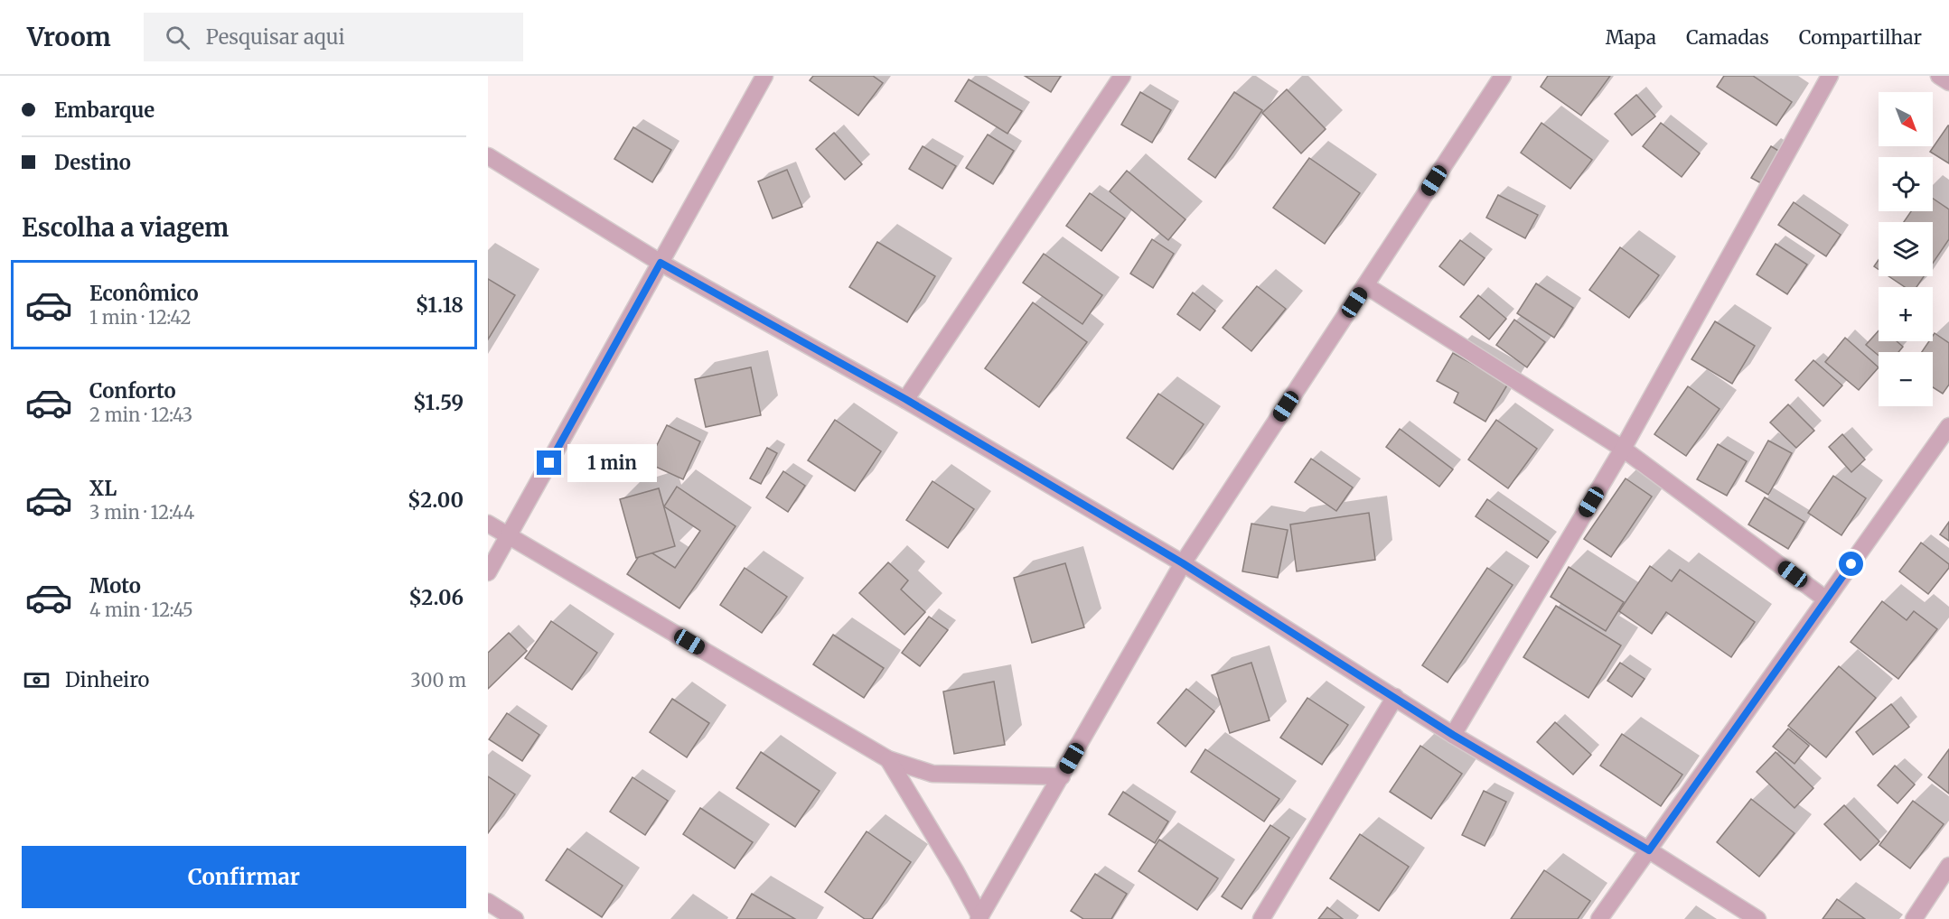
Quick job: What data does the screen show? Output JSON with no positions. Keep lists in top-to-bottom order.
{
  "north": "bottom right",
  "page": {
    "header": "Vroom",
    "search": "Pesquisar aqui",
    "nav": ["Mapa", "Camadas", "Compartilhar"],
    "banner": ["Embarque", "Destino"],
    "map_buttons": ["+", "−"],
    "heading": "Escolha a viagem",
    "list": [
      {
        "name": "Econômico",
        "note": "1 min · 12:42",
        "value": "$1.18"
      },
      {
        "name": "Conforto",
        "note": "2 min · 12:43",
        "value": "$1.59"
      },
      {
        "name": "XL",
        "note": "3 min · 12:44",
        "value": "$2.00"
      },
      {
        "name": "Moto",
        "note": "4 min · 12:45",
        "value": "$2.06"
      }
    ],
    "bubble": "1 min",
    "pay": ["Dinheiro", "300 m"],
    "buttons": "Confirmar"
  }
}
